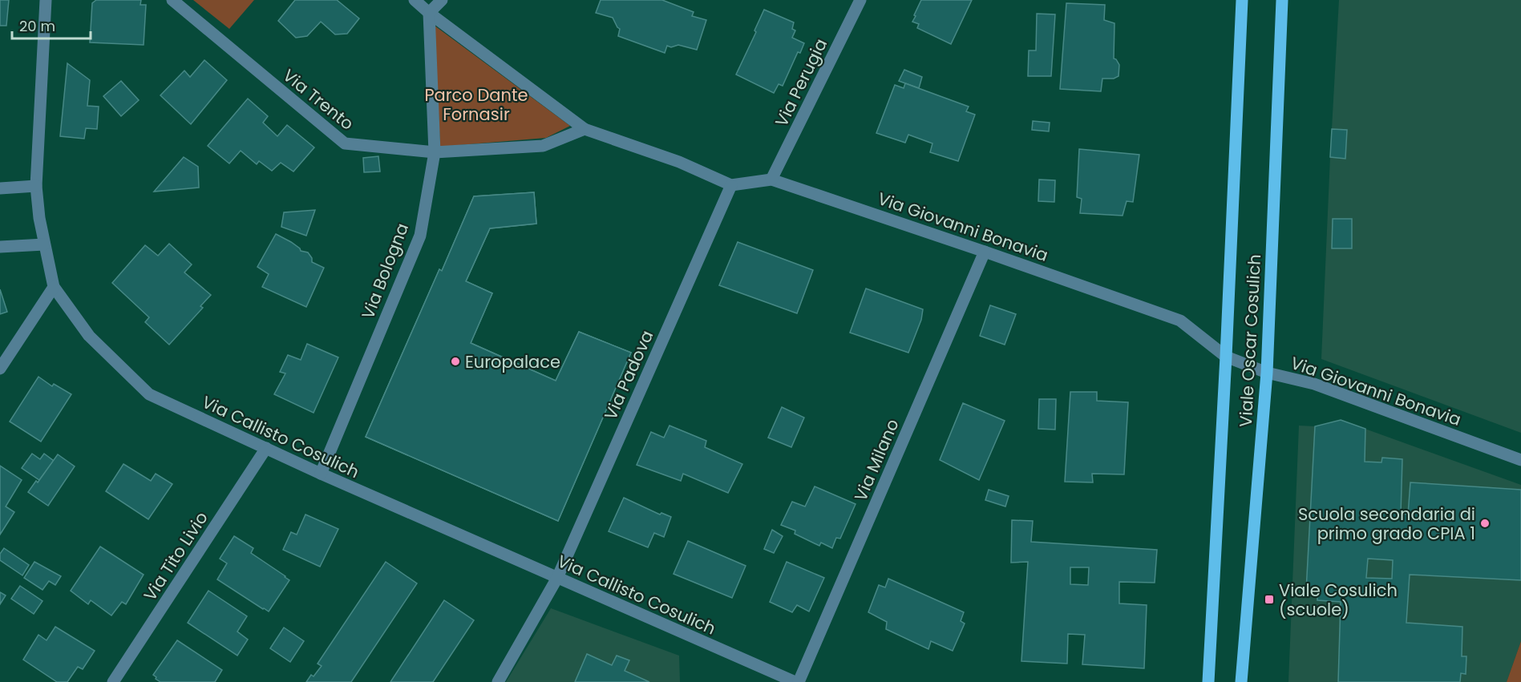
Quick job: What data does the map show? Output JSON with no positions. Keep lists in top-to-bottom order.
{
  "streets": {
    "main road": ["Viale Oscar Cosulich"],
    "street": [
      "Via Perugia",
      "Via Trento",
      "Via Giovanni Bonavia",
      "Via Bologna",
      "Via Padova",
      "Via Callisto Cosulich",
      "Via Milano",
      "Via Tito Livio"
    ]
  },
  "crossings": [
    ["Via Perugia", "Via Giovanni Bonavia"],
    ["Via Trento", "Via Bologna"],
    ["Via Giovanni Bonavia", "Viale Oscar Cosulich"],
    ["Via Giovanni Bonavia", "Via Padova"],
    ["Via Giovanni Bonavia", "Via Milano"],
    ["Via Bologna", "Via Callisto Cosulich"],
    ["Via Padova", "Via Callisto Cosulich"],
    ["Via Callisto Cosulich", "Via Milano"],
    ["Via Callisto Cosulich", "Via Tito Livio"]
  ],
  "parks": ["Parco Dante Fornasir"],
  "places": {
    "other": ["Europalace", "Scuola secondaria di primo grado CPIA 1"],
    "transit": ["Viale Cosulich (scuole)"]
  },
  "scale_bar": "20 m"
}
